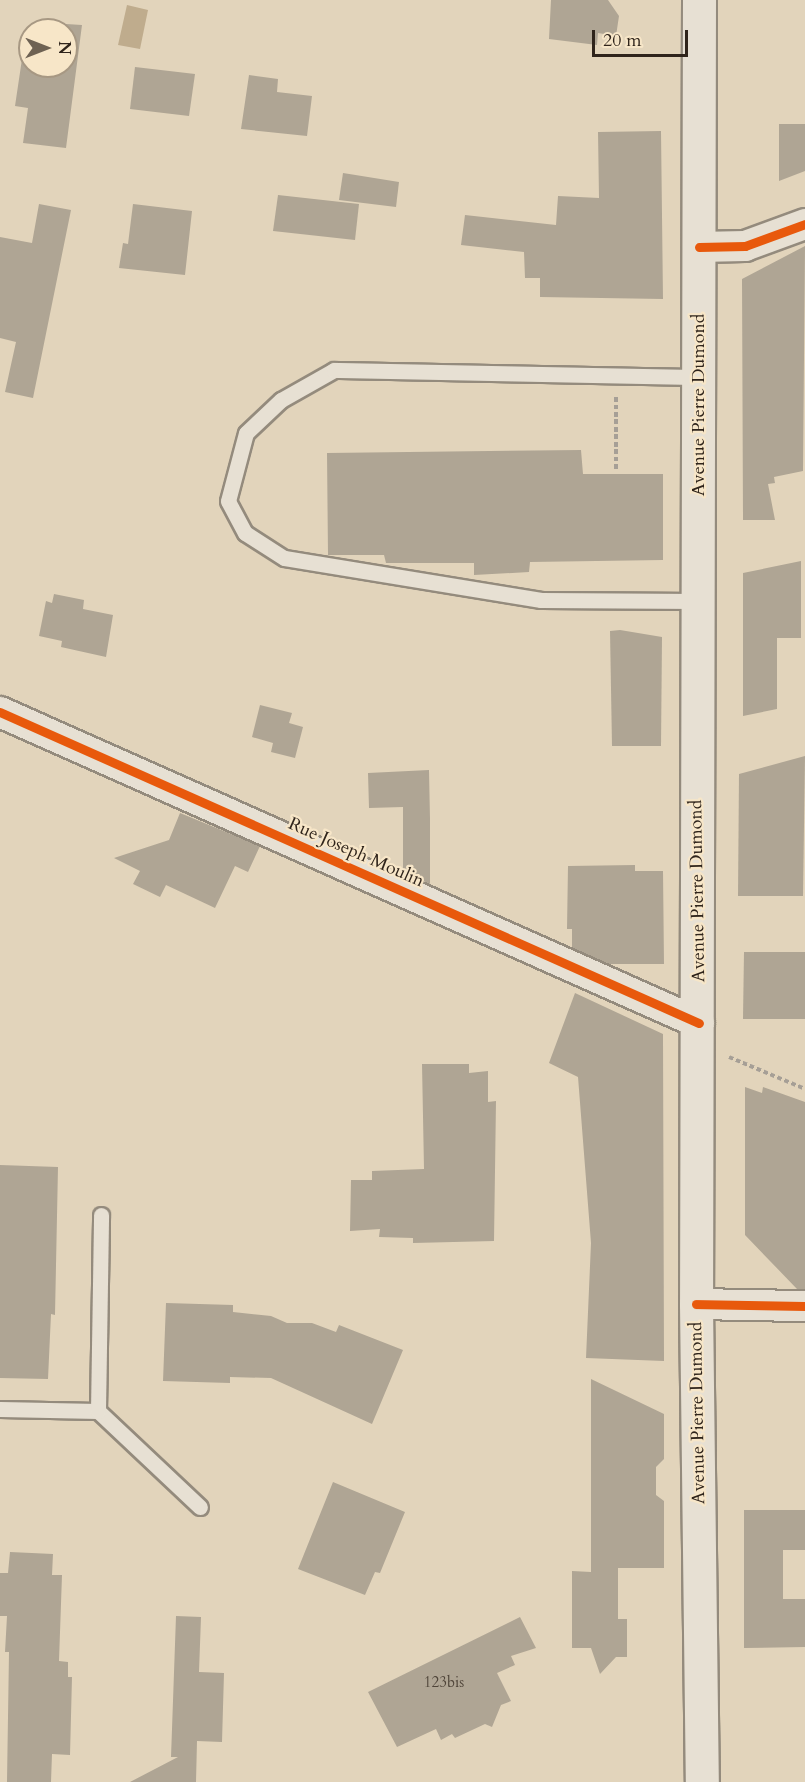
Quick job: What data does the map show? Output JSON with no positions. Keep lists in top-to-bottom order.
{
  "streets": {
    "main road": ["Avenue Pierre Dumond"],
    "street": ["Rue Joseph Moulin"]
  },
  "crossings": [
    ["Avenue Pierre Dumond", "Rue Joseph Moulin"]
  ],
  "house_numbers": ["123bis"],
  "scale_bar": "20 m",
  "north": "right"
}
